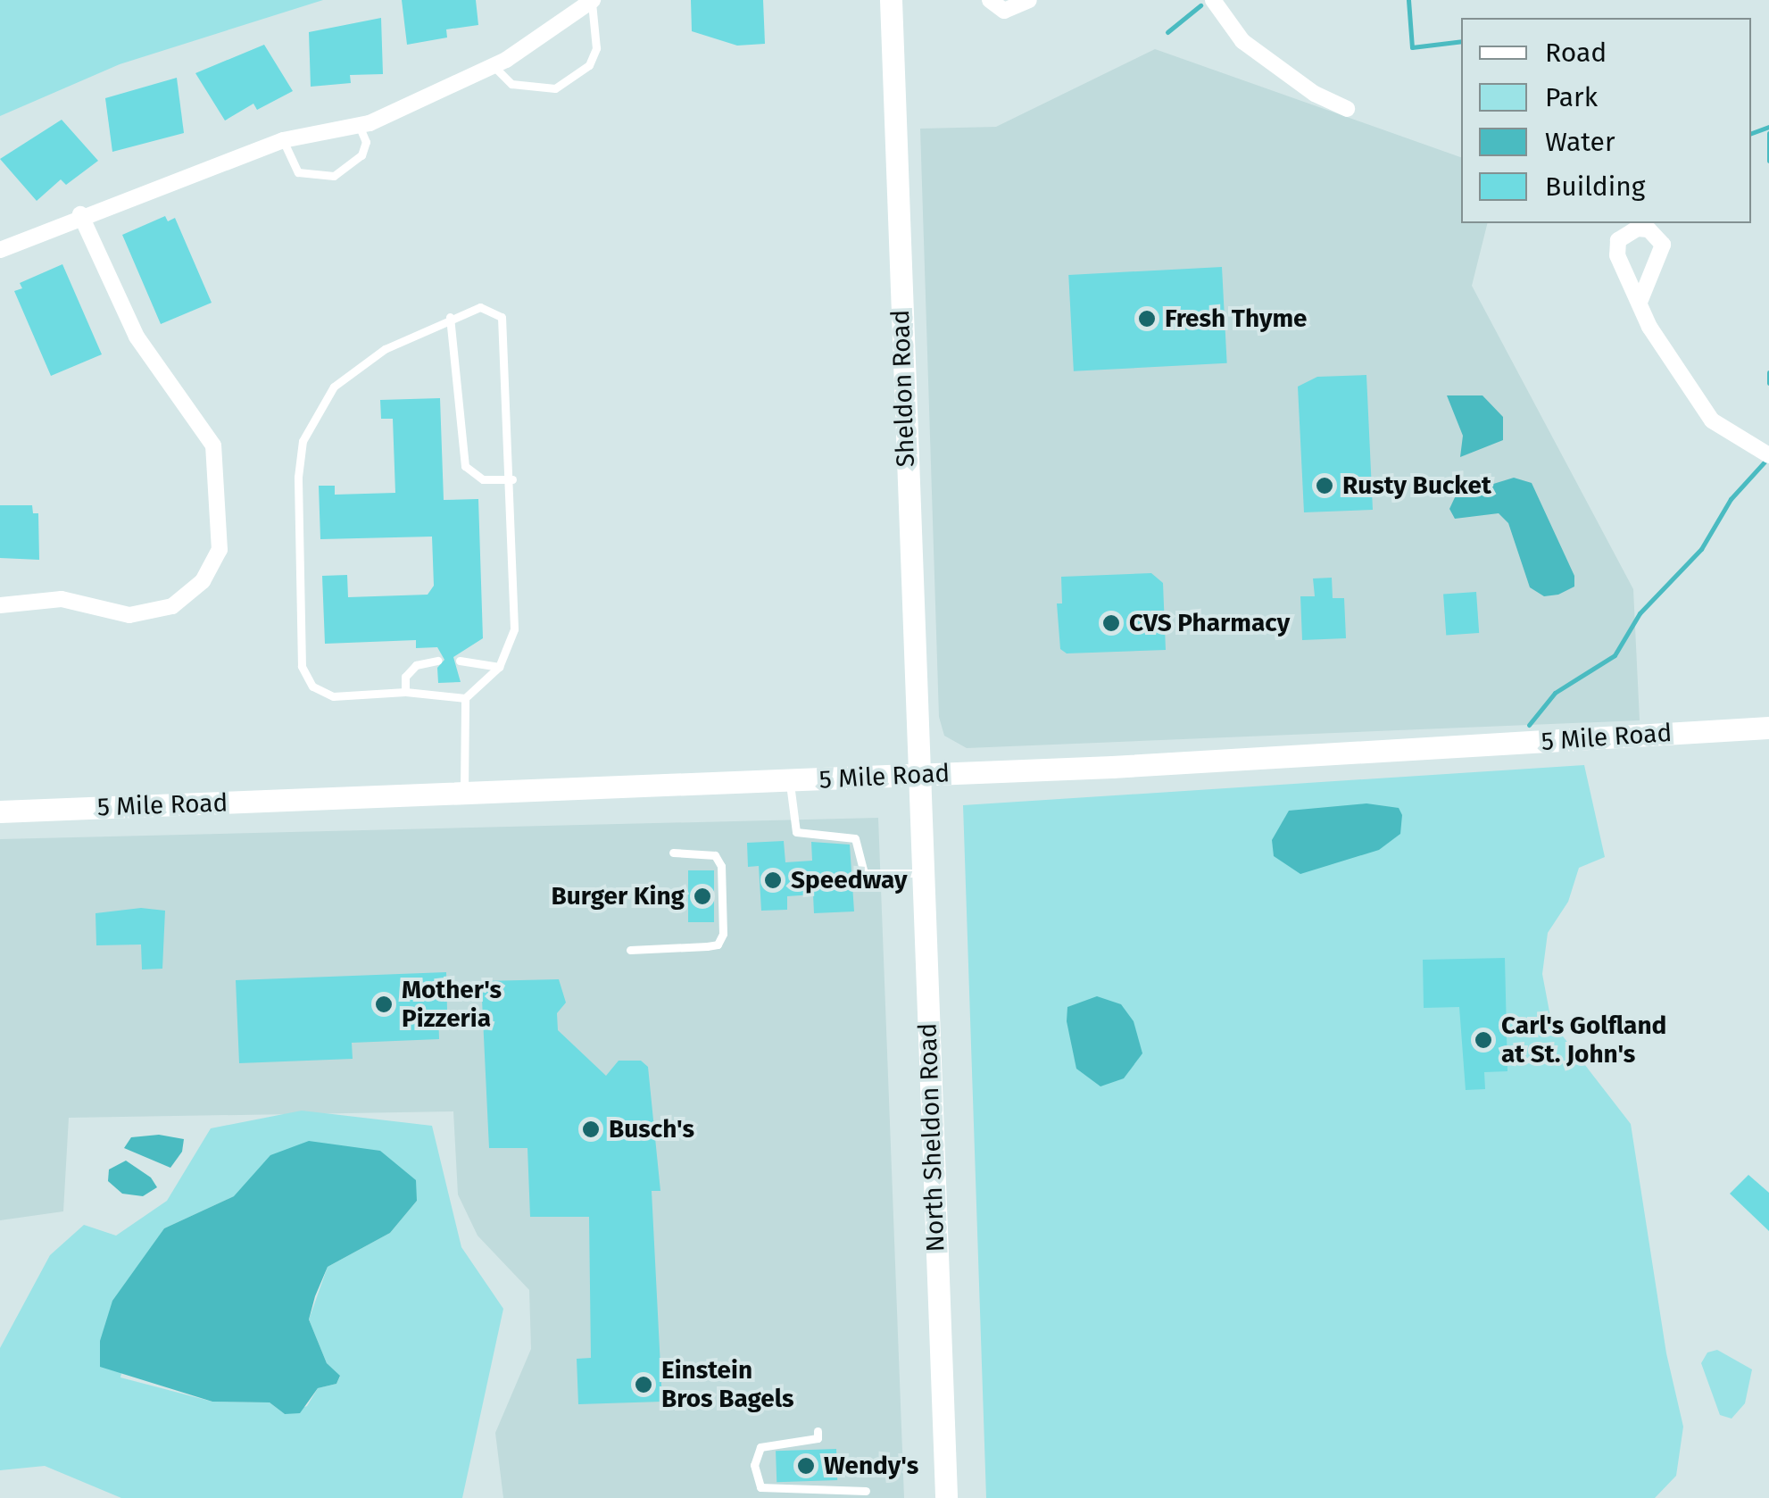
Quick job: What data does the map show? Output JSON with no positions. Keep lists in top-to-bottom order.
{
  "streets": {
    "street": ["Sheldon Road", "5 Mile Road", "North Sheldon Road"]
  },
  "crossings": [
    ["Sheldon Road", "5 Mile Road"],
    ["Sheldon Road", "North Sheldon Road"],
    ["5 Mile Road", "North Sheldon Road"]
  ],
  "places": [
    "Fresh Thyme",
    "Rusty Bucket",
    "CVS Pharmacy",
    "Speedway",
    "Burger King",
    "Mother's Pizzeria",
    "Carl's Golfland at St. John's",
    "Busch's",
    "Einstein Bros Bagels",
    "Wendy's"
  ],
  "legend": [
    "Road",
    "Park",
    "Water",
    "Building"
  ]
}
